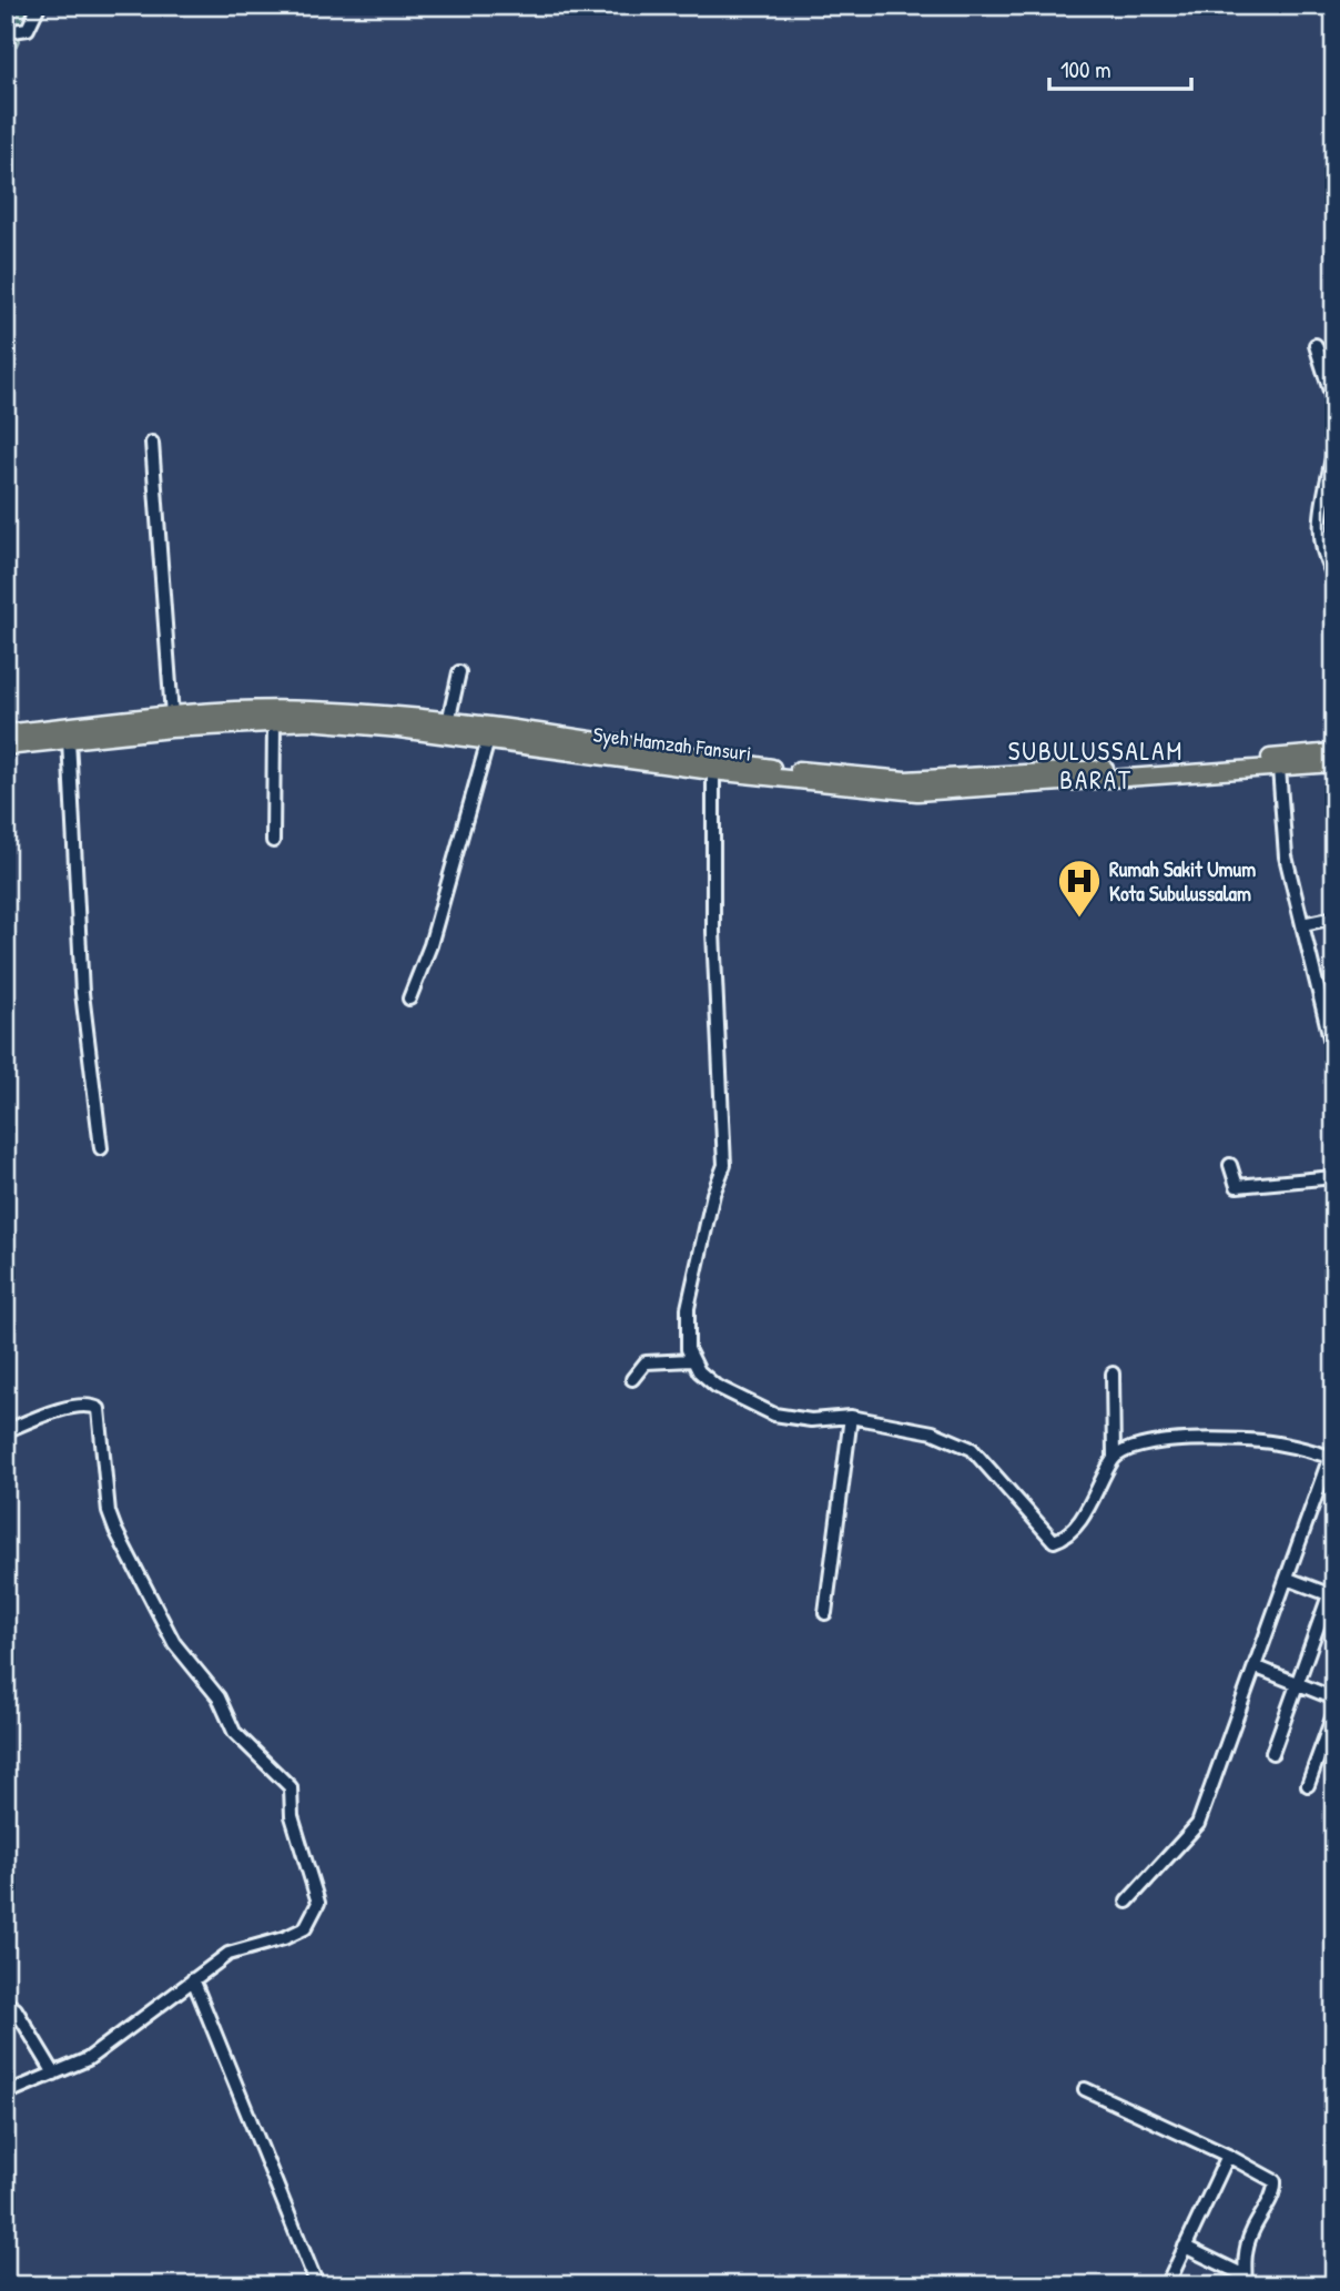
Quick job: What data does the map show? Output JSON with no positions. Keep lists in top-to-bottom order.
{
  "streets": {
    "main road": ["Syeh Hamzah Fansuri"]
  },
  "districts": ["SUBULUSSALAM BARAT"],
  "places": {
    "hospital": ["Rumah Sakit Umum Kota Subulussalam"]
  },
  "scale_bar": "100 m"
}
